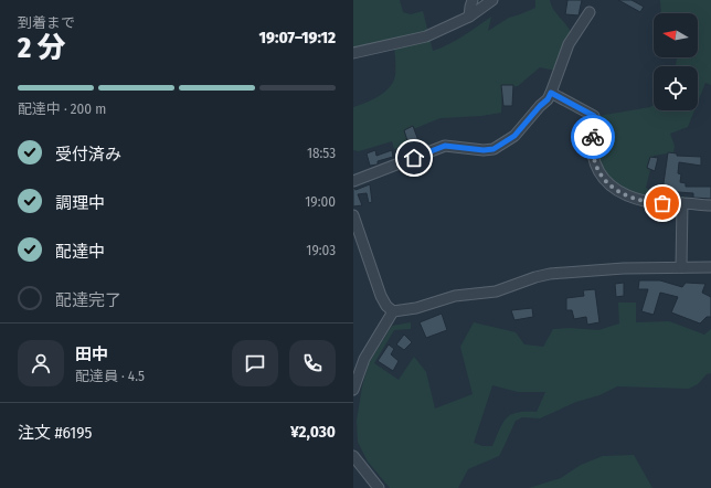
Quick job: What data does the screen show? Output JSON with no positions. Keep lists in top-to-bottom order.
{
  "north": "left",
  "page": {
    "heading": ["2 分", "到着まで", "19:07–19:12"],
    "panel": [
      "田中",
      "配達員 · 4.5",
      "注文 #6195",
      "¥2,030"
    ],
    "bar": "配達中 · 200 m",
    "list": [
      ["受付済み", "18:53"],
      ["調理中", "19:00"],
      ["配達中", "19:03"],
      "配達完了"
    ]
  }
}
